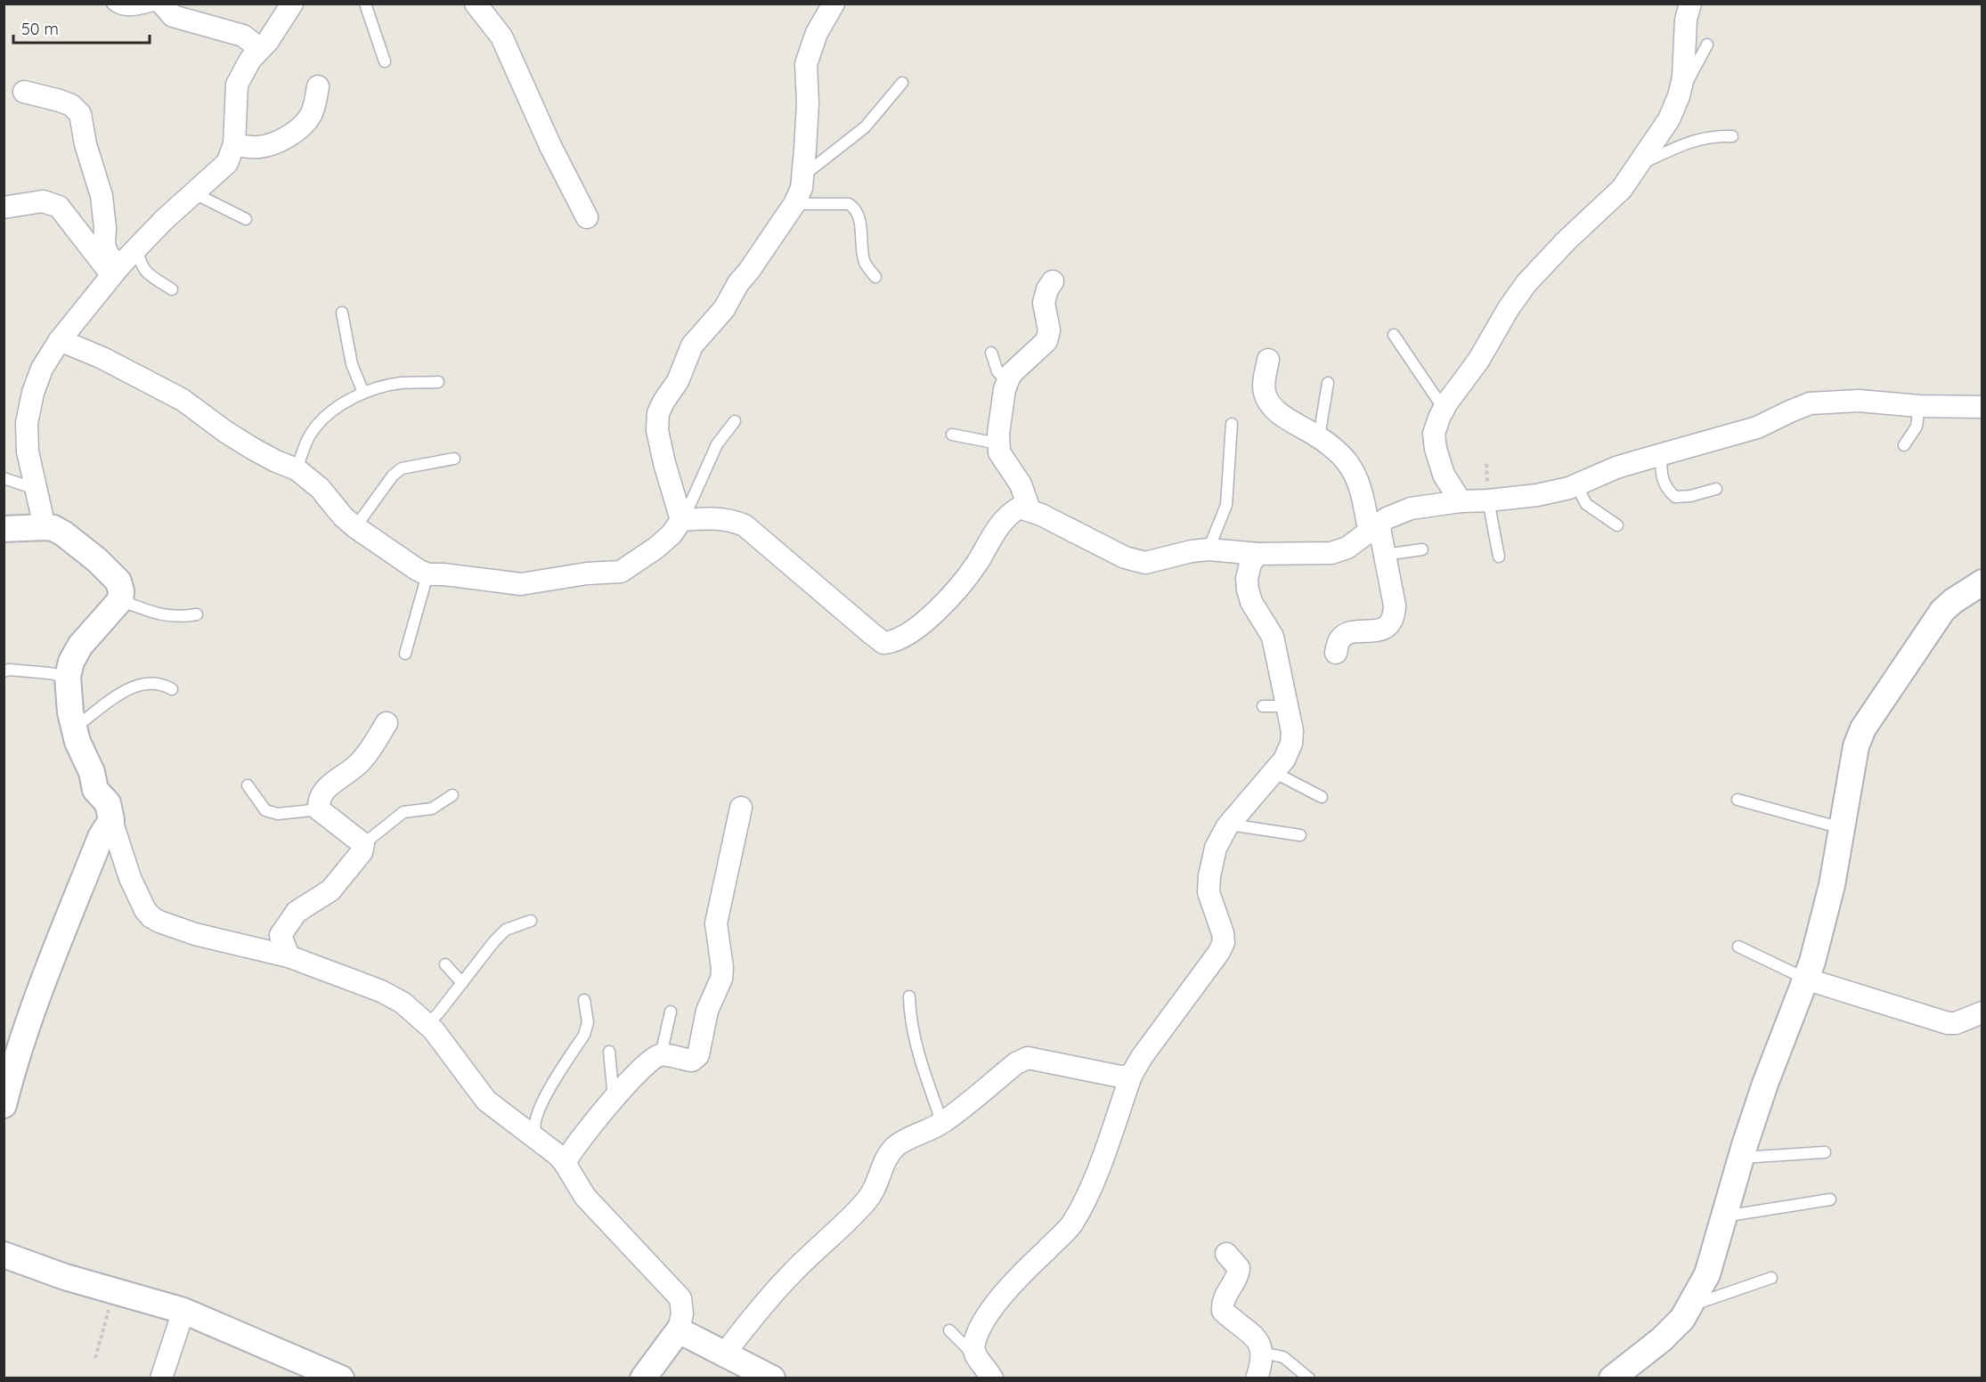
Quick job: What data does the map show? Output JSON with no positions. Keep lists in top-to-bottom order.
{
  "scale_bar": "50 m"
}
